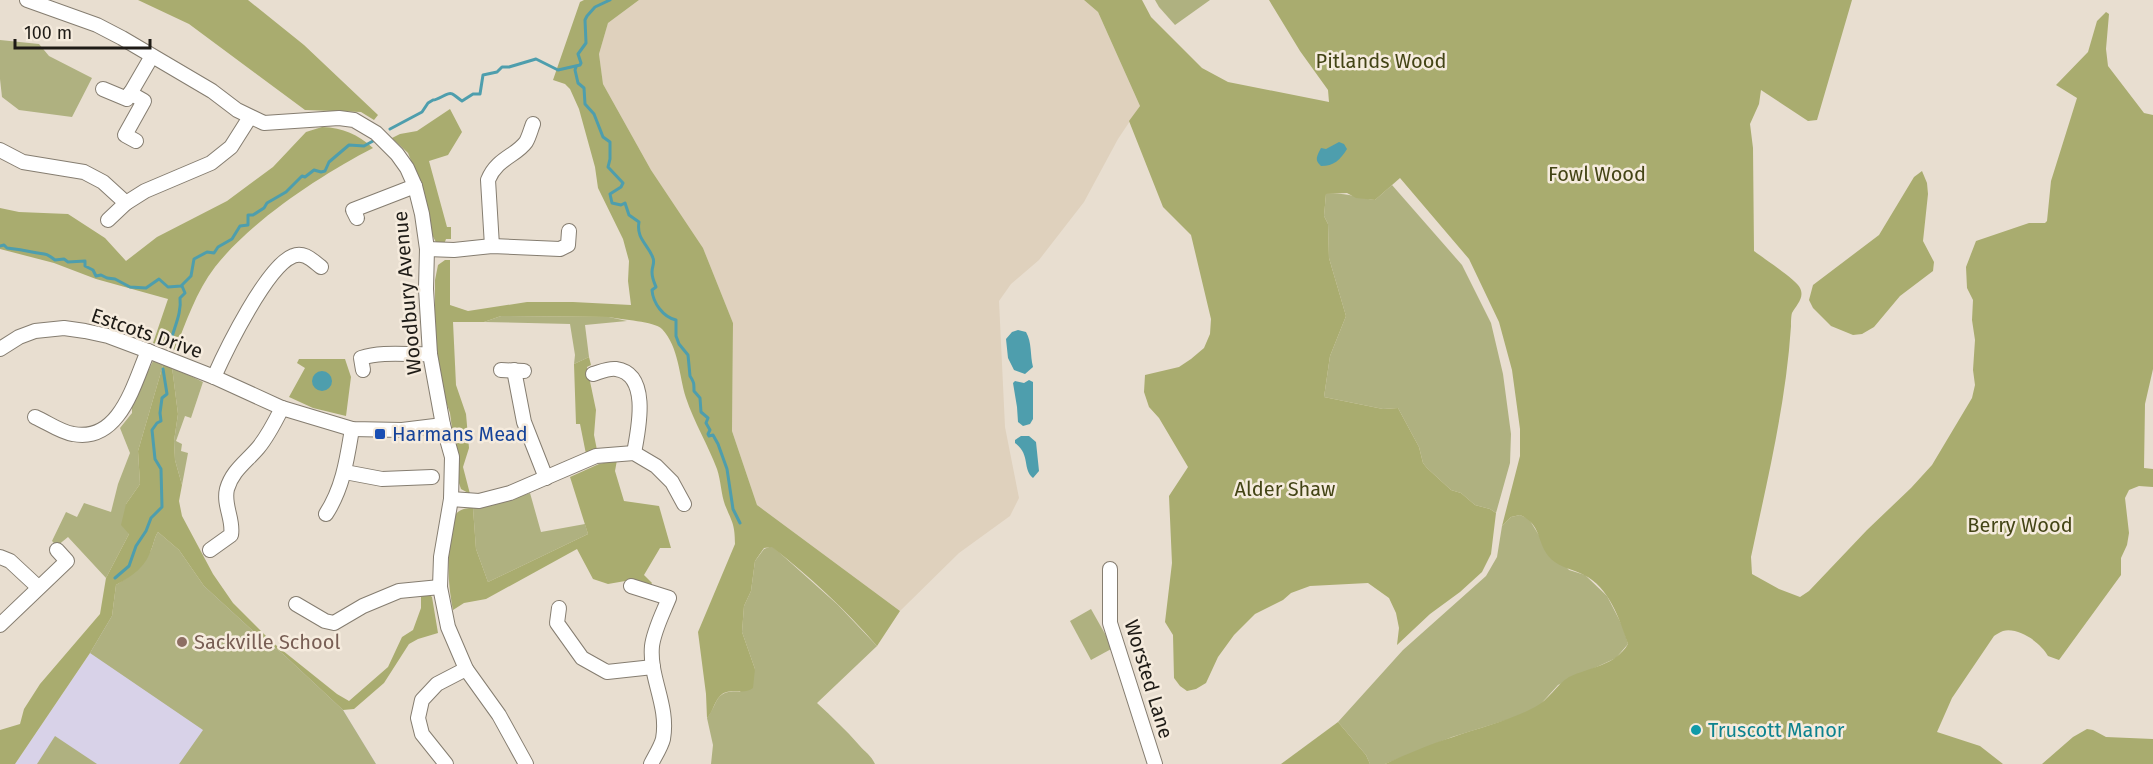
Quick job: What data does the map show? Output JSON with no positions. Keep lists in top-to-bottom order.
{
  "streets": {
    "street": ["Woodbury Avenue", "Estcots Drive", "Worsted Lane"]
  },
  "crossings": [
    ["Woodbury Avenue", "Estcots Drive"]
  ],
  "parks": [
    "Pitlands Wood",
    "Fowl Wood",
    "Alder Shaw",
    "Berry Wood"
  ],
  "places": {
    "transit": ["Harmans Mead"],
    "other": ["Sackville School", "Truscott Manor"]
  },
  "scale_bar": "100 m"
}
